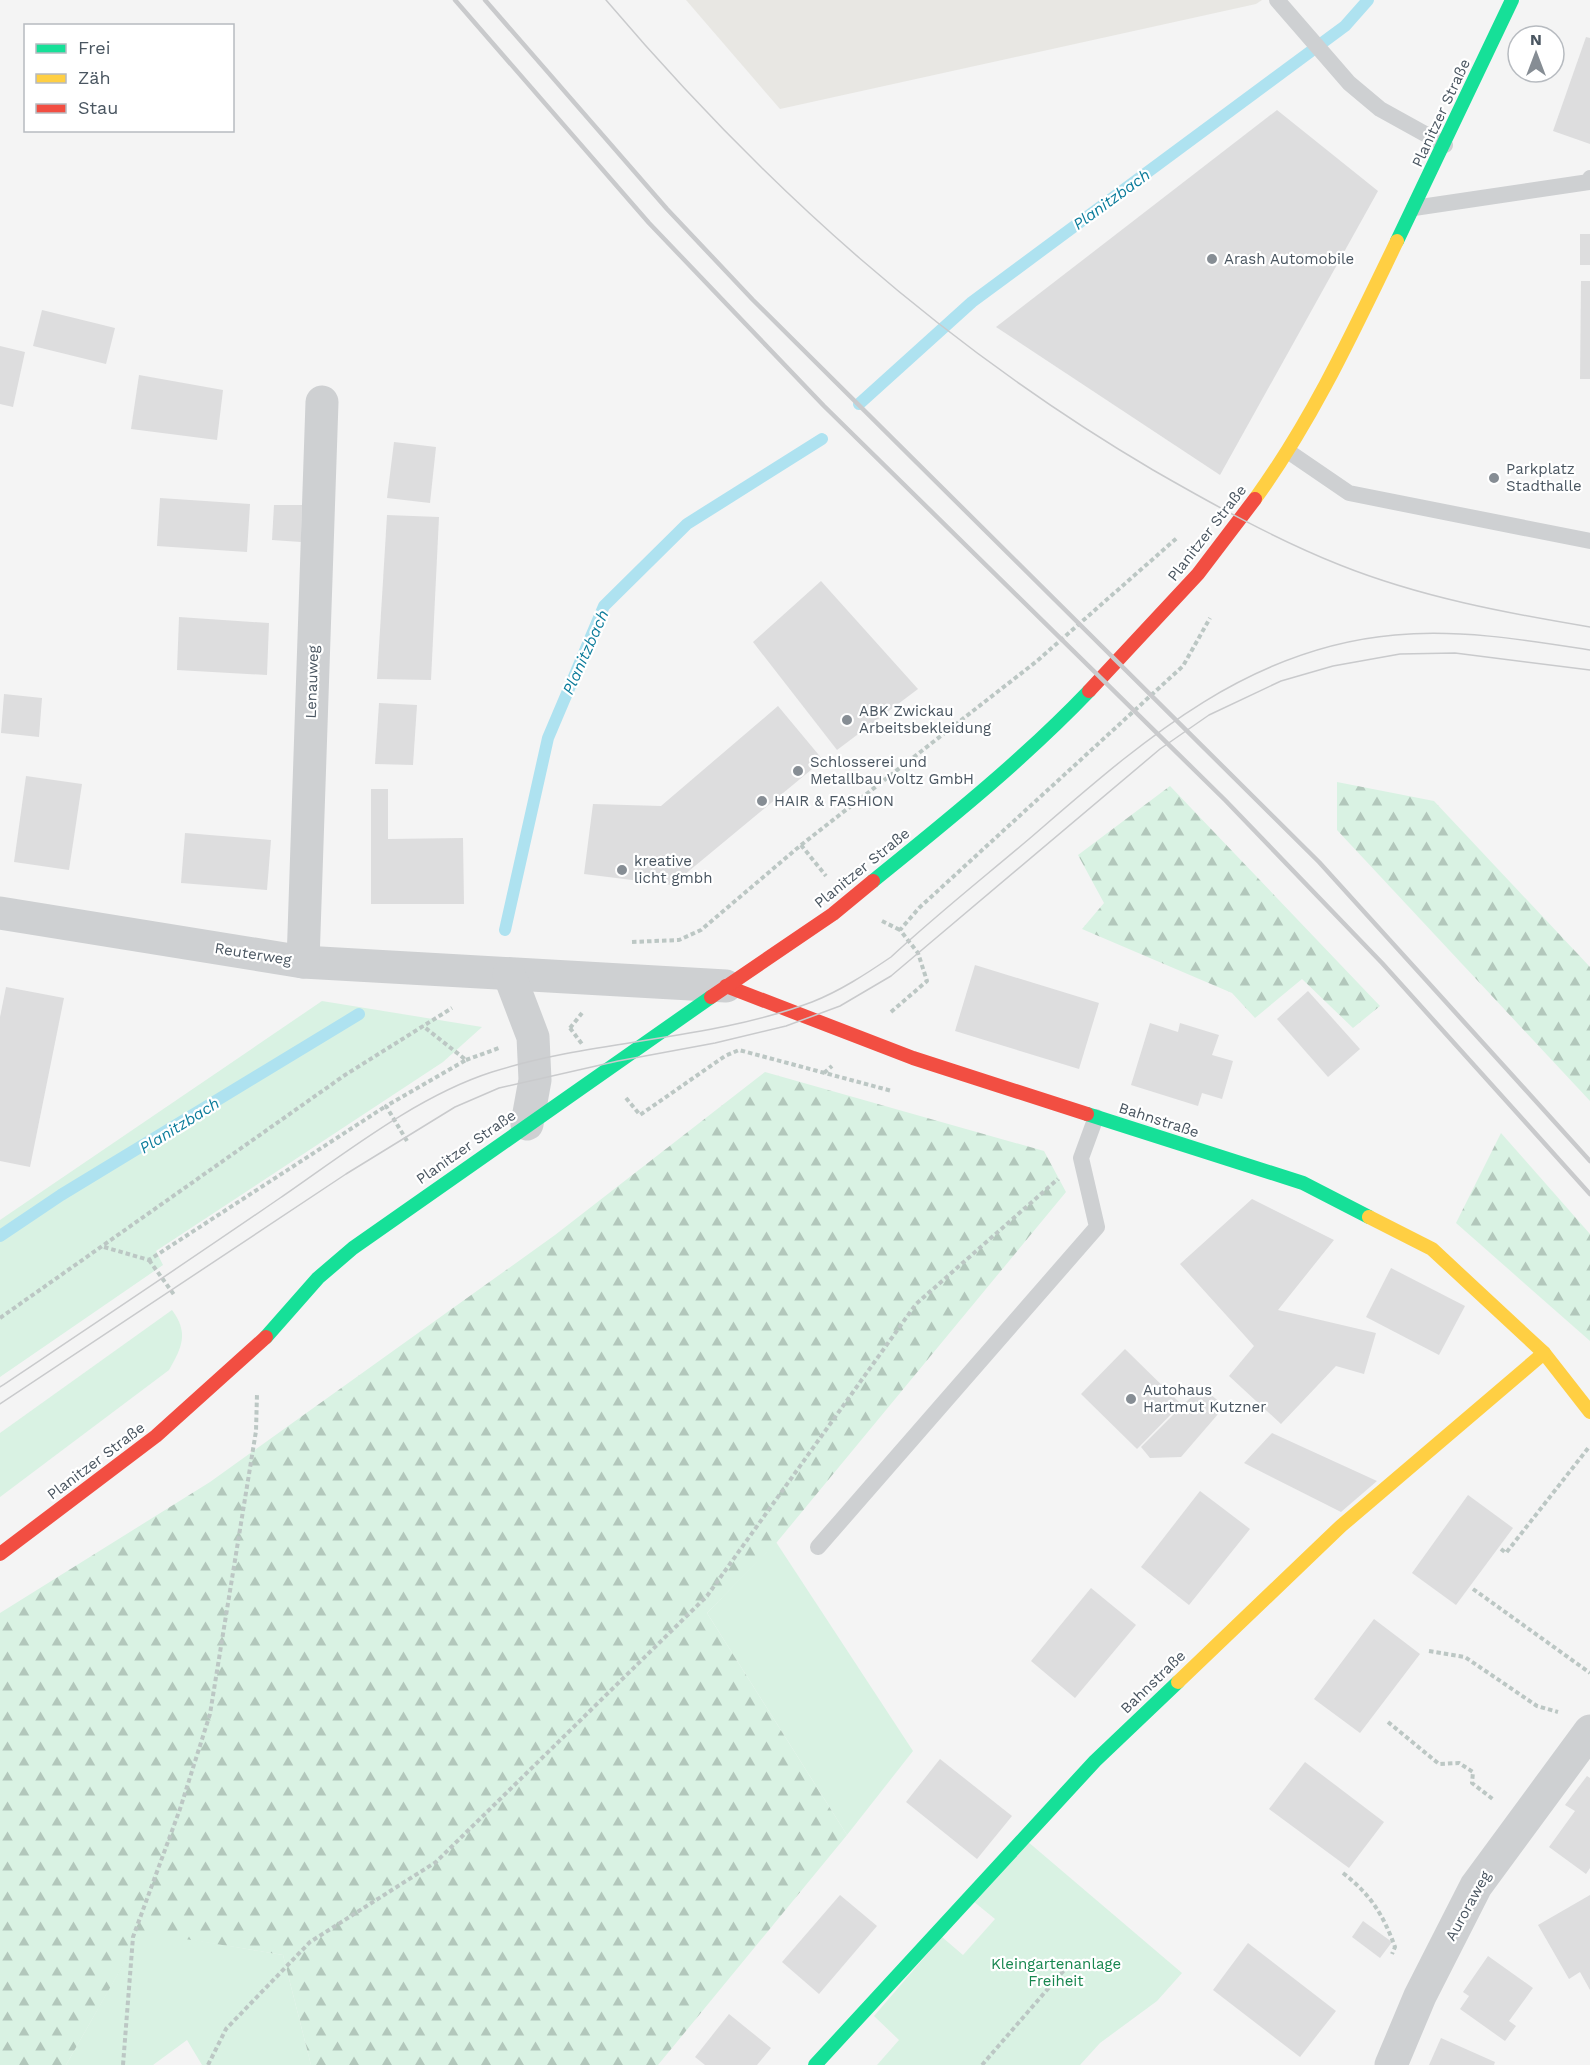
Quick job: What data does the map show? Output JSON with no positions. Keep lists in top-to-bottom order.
{
  "streets": {
    "main road": ["Planitzer Straße", "Bahnstraße"],
    "street": ["Lenauweg", "Reuterweg", "Auroraweg"]
  },
  "crossings": [
    ["Planitzer Straße", "Reuterweg"],
    ["Planitzer Straße", "Bahnstraße"],
    ["Lenauweg", "Reuterweg"],
    ["Reuterweg", "Bahnstraße"]
  ],
  "water": ["Planitzbach"],
  "parks": ["Kleingartenanlage Freiheit"],
  "places": [
    "Arash Automobile",
    "Parkplatz Stadthalle",
    "ABK Zwickau Arbeitsbekleidung",
    "Schlosserei und Metallbau Voltz GmbH",
    "HAIR & FASHION",
    "kreative licht gmbh",
    "Autohaus Hartmut Kutzner"
  ],
  "legend": ["Frei", "Zäh", "Stau"],
  "north": "top"
}
